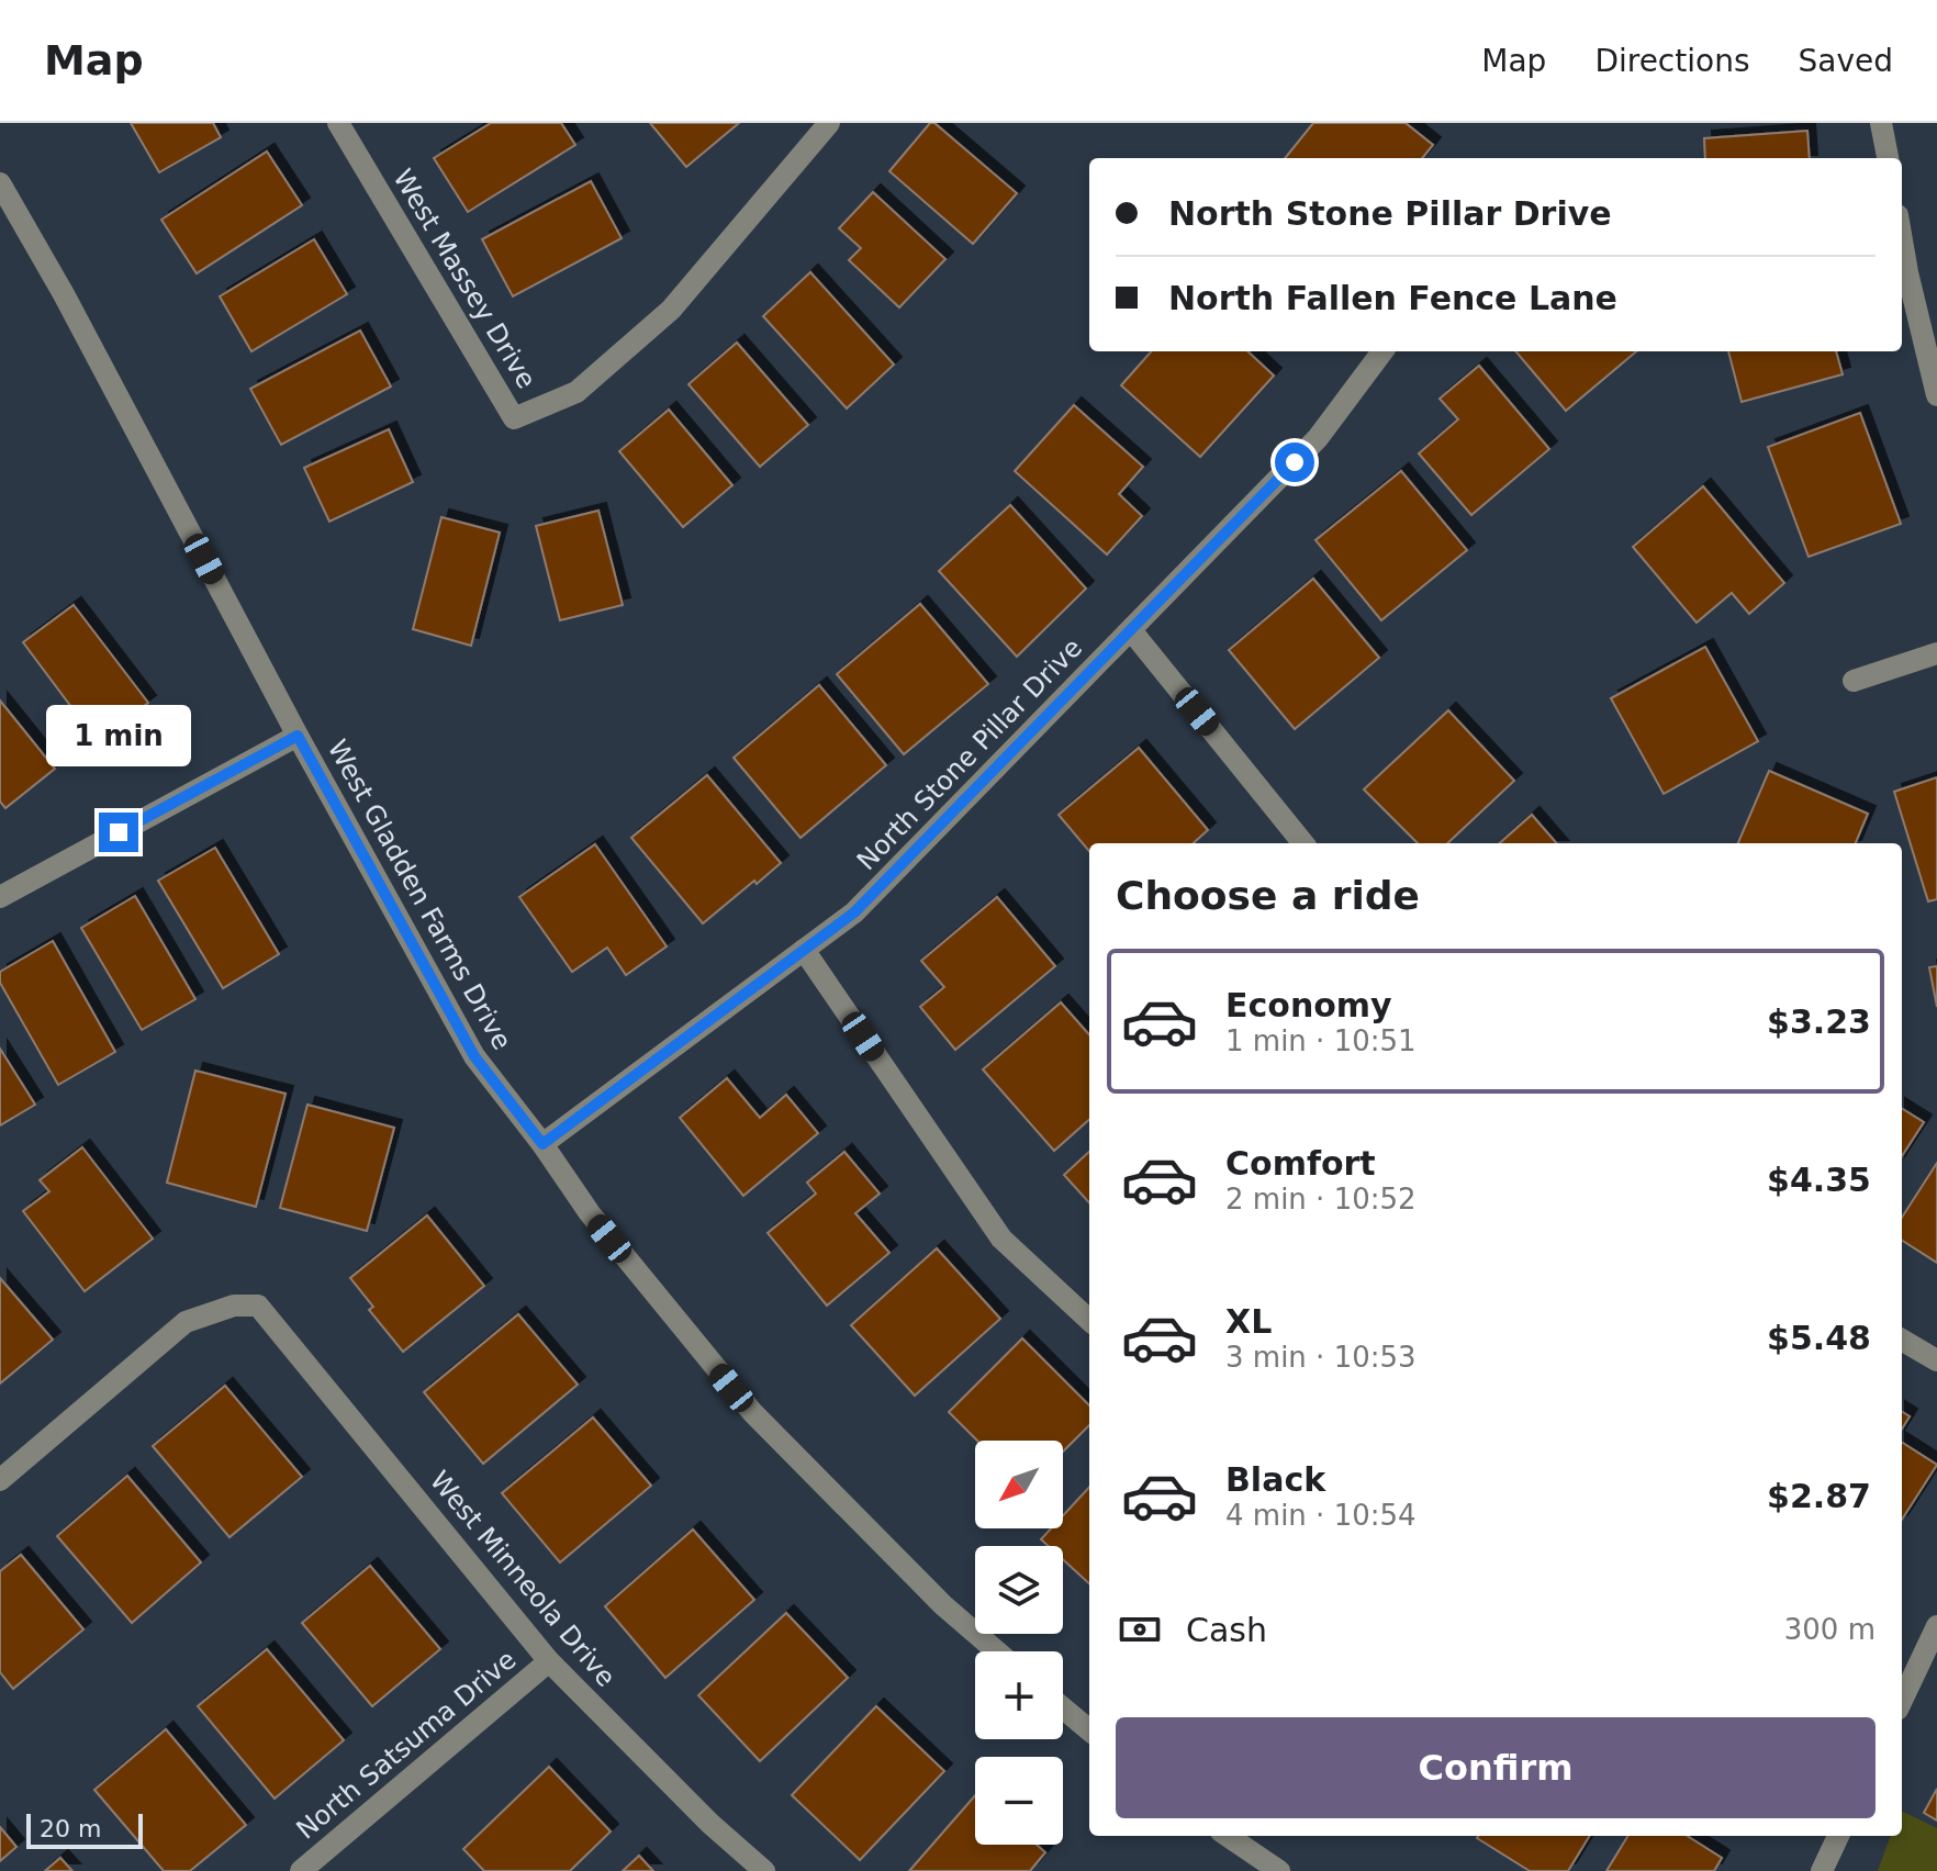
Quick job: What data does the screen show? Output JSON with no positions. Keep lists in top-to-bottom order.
{
  "streets": {
    "street": [
      "West Massey Drive",
      "North Stone Pillar Drive",
      "West Gladden Farms Drive",
      "West Minneola Drive",
      "North Satsuma Drive"
    ]
  },
  "crossings": [
    ["North Stone Pillar Drive", "West Gladden Farms Drive"],
    ["West Minneola Drive", "North Satsuma Drive"]
  ],
  "scale_bar": "20 m",
  "north": "bottom left",
  "page": {
    "header": "Map",
    "nav": ["Map", "Directions", "Saved"],
    "banner": ["North Stone Pillar Drive", "North Fallen Fence Lane"],
    "bubble": "1 min",
    "heading": "Choose a ride",
    "list": [
      {
        "name": "Economy",
        "note": "1 min · 10:51",
        "value": "$3.23"
      },
      {
        "name": "Comfort",
        "note": "2 min · 10:52",
        "value": "$4.35"
      },
      {
        "name": "XL",
        "note": "3 min · 10:53",
        "value": "$5.48"
      },
      {
        "name": "Black",
        "note": "4 min · 10:54",
        "value": "$2.87"
      }
    ],
    "map_buttons": ["+", "−"],
    "pay": ["Cash", "300 m"],
    "buttons": "Confirm",
    "scale": "20 m"
  }
}
